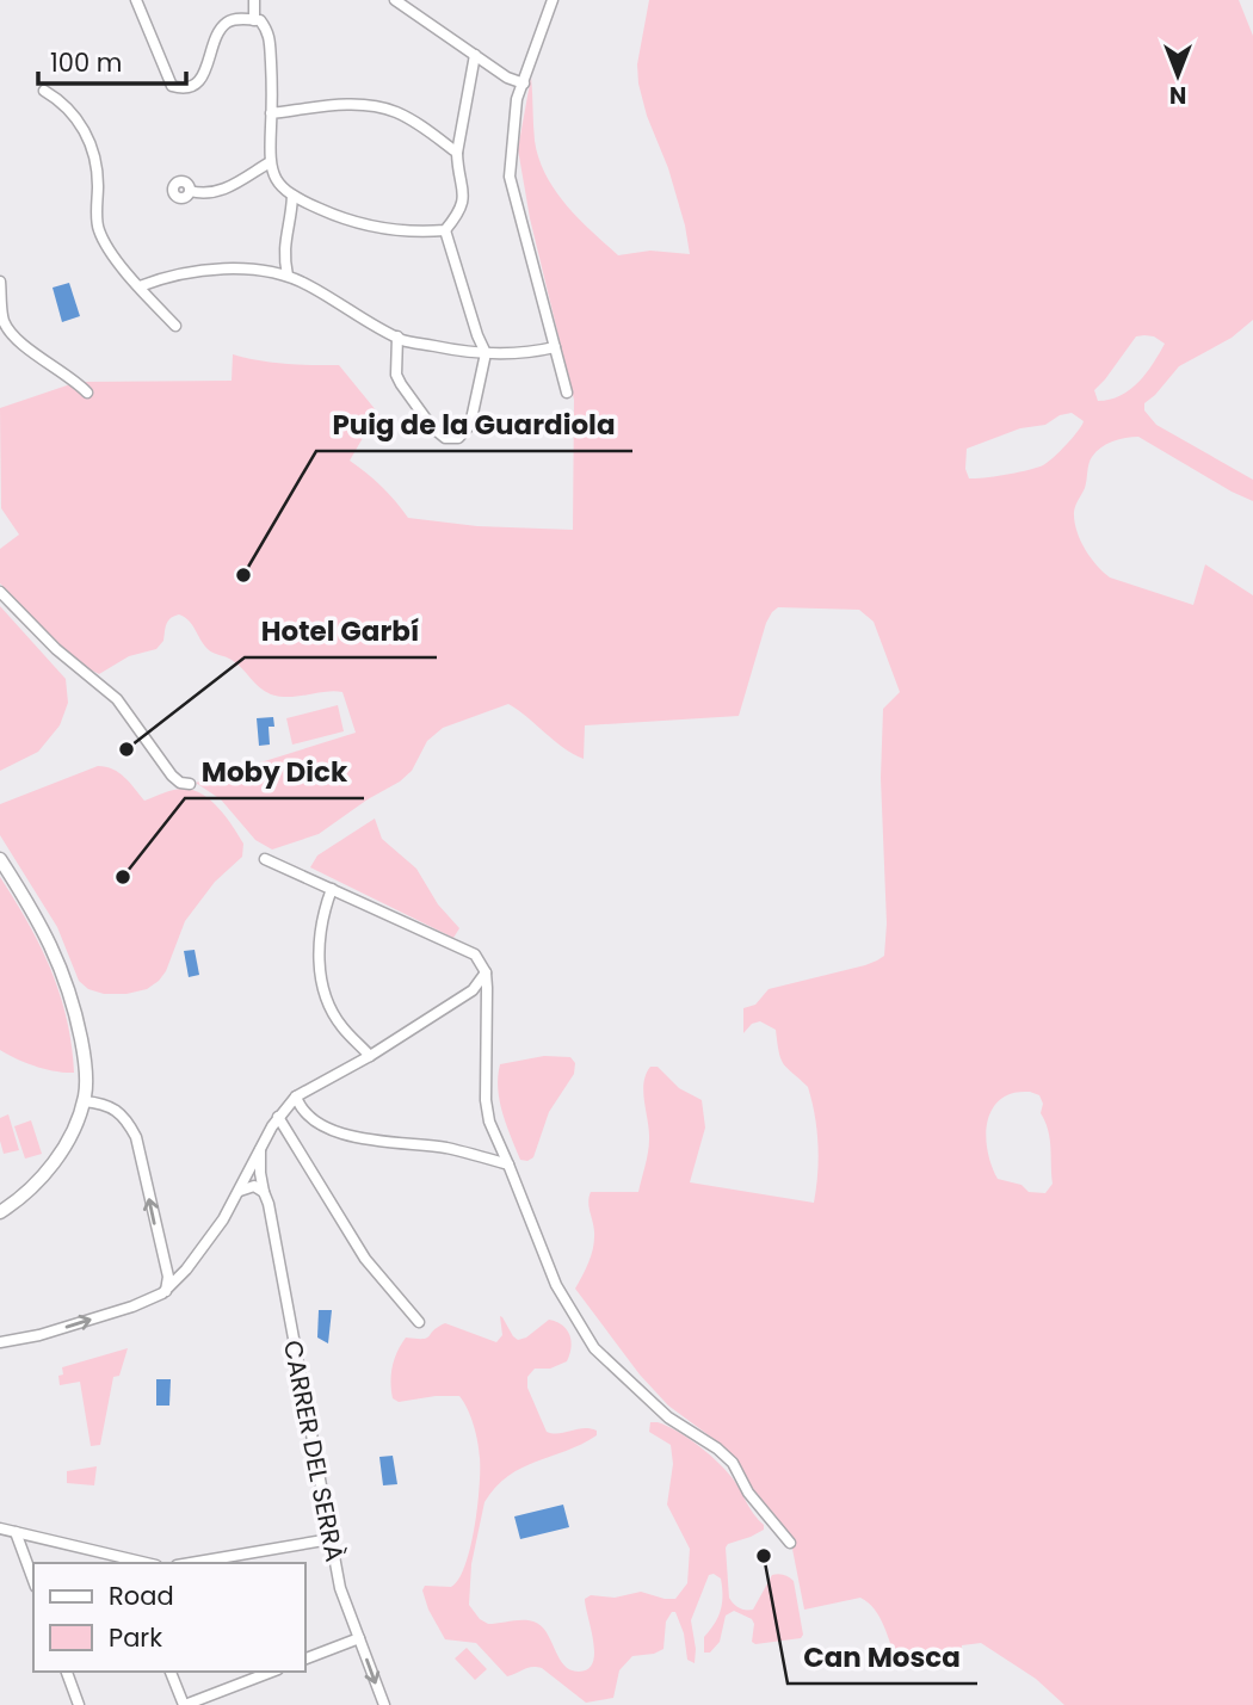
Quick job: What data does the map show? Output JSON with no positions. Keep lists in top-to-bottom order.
{
  "streets": {
    "street": ["CARRER DEL SERRÀ"]
  },
  "places": [
    "Puig de la Guardiola",
    "Hotel Garbí",
    "Moby Dick",
    "Can Mosca"
  ],
  "legend": ["Road", "Park"],
  "scale_bar": "100 m",
  "north": "bottom"
}
